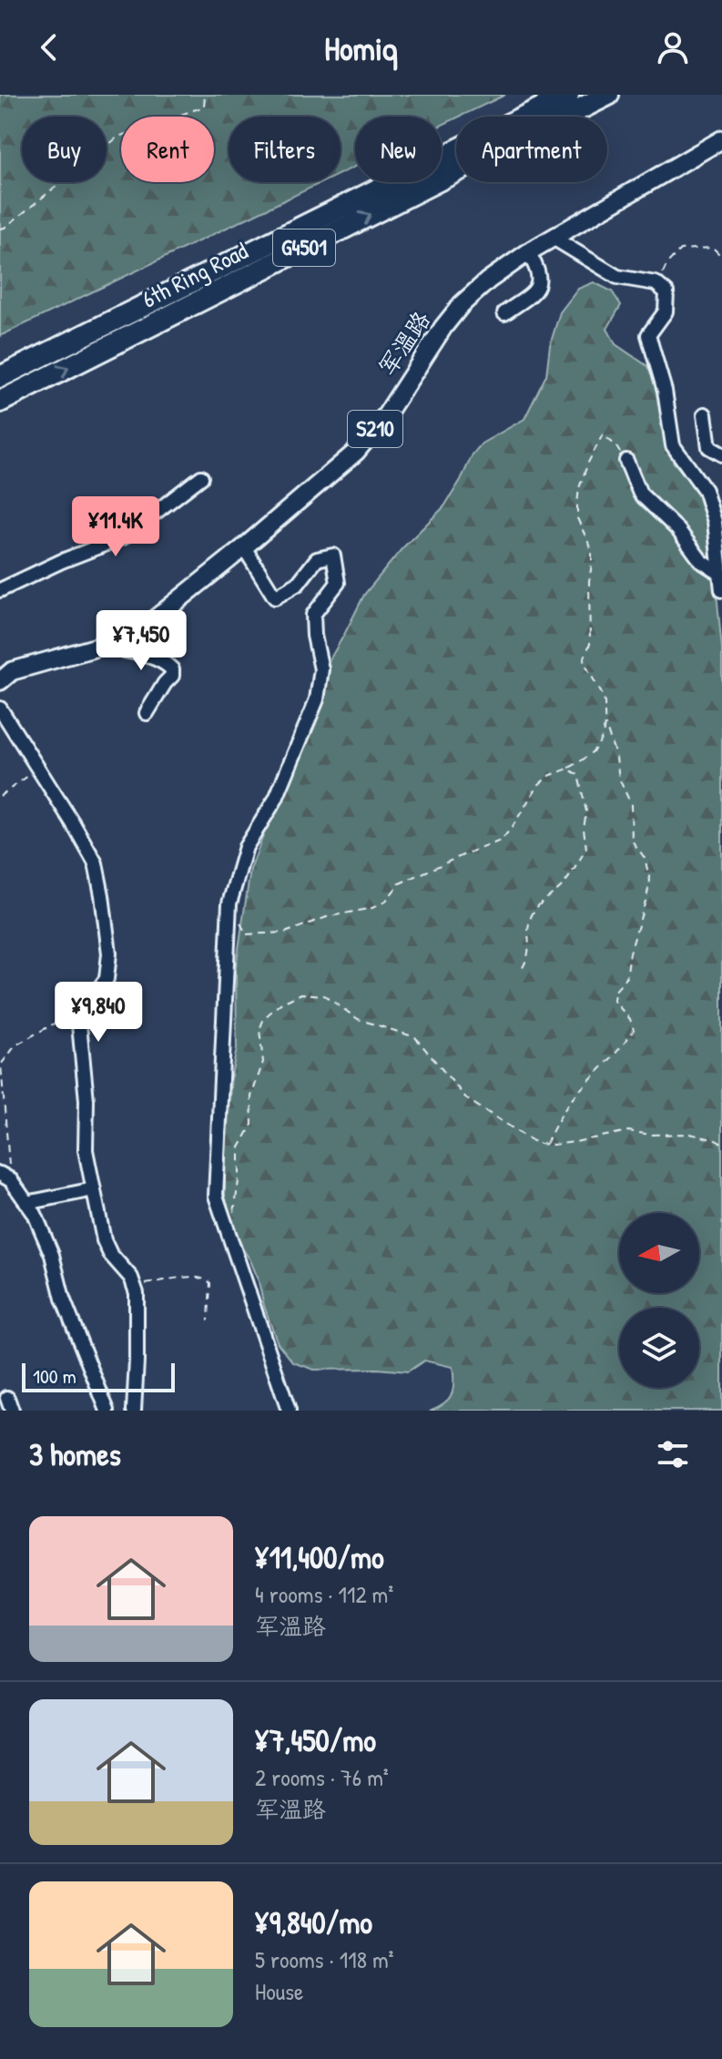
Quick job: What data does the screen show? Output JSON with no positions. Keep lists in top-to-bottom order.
{
  "streets": {
    "highway": ["G4501", "6th Ring Road"],
    "main road": ["军温路", "S210"]
  },
  "scale_bar": "100 m",
  "north": "left",
  "page": {
    "header": "Homiq",
    "chip": [
      "Buy",
      "Rent",
      "Filters",
      "New",
      "Apartment"
    ],
    "price": ["¥11.4K", "¥7,450", "¥9,840"],
    "scale": "100 m",
    "heading": "3 homes",
    "list": [
      {
        "name": "¥11,400/mo",
        "note": "4 rooms · 112 m² · 军温路"
      },
      {
        "name": "¥7,450/mo",
        "note": "2 rooms · 76 m² · 军温路"
      },
      {
        "name": "¥9,840/mo",
        "note": "5 rooms · 118 m² · House"
      }
    ]
  }
}
